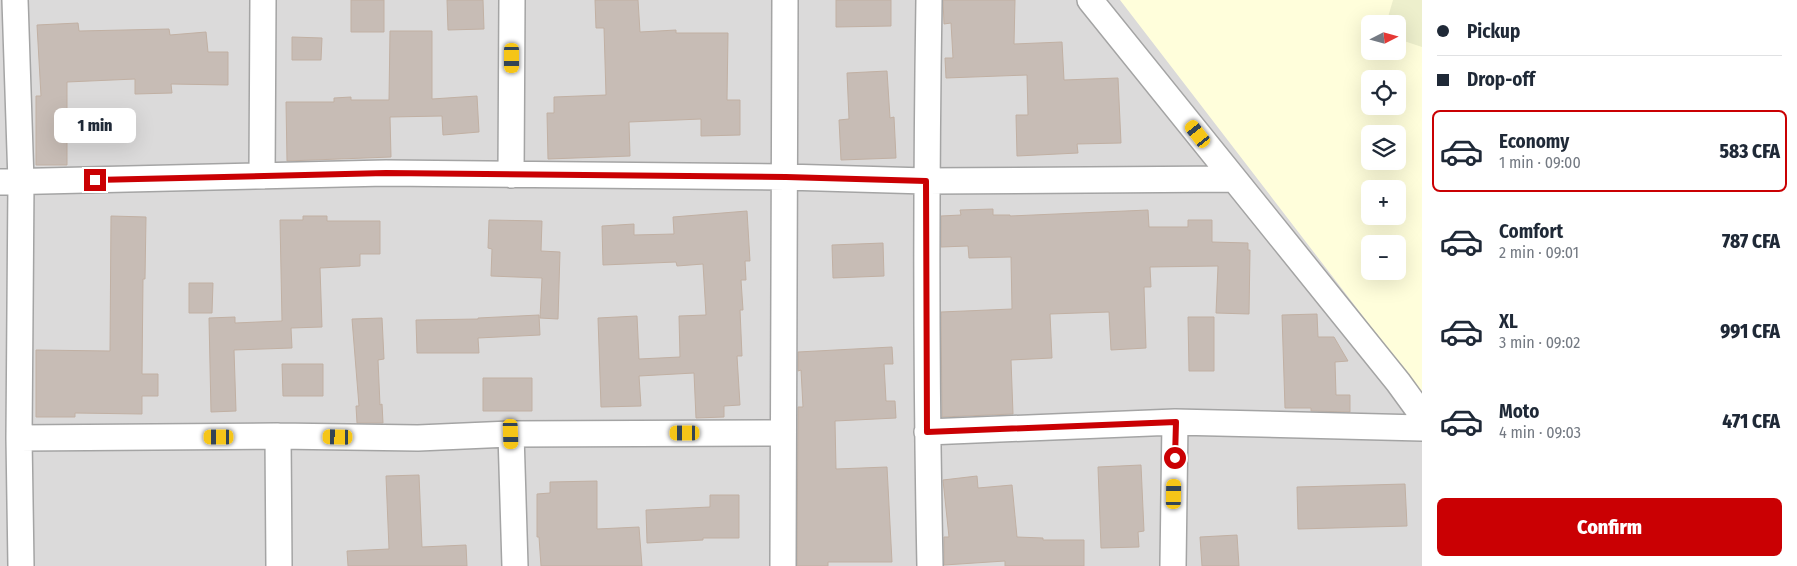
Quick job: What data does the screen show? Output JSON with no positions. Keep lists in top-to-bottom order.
{
  "north": "right",
  "page": {
    "banner": ["Pickup", "Drop-off"],
    "map_buttons": ["+", "−"],
    "bubble": "1 min",
    "list": [
      {
        "name": "Economy",
        "note": "1 min · 09:00",
        "value": "583 CFA"
      },
      {
        "name": "Comfort",
        "note": "2 min · 09:01",
        "value": "787 CFA"
      },
      {
        "name": "XL",
        "note": "3 min · 09:02",
        "value": "991 CFA"
      },
      {
        "name": "Moto",
        "note": "4 min · 09:03",
        "value": "471 CFA"
      }
    ],
    "buttons": "Confirm"
  }
}
